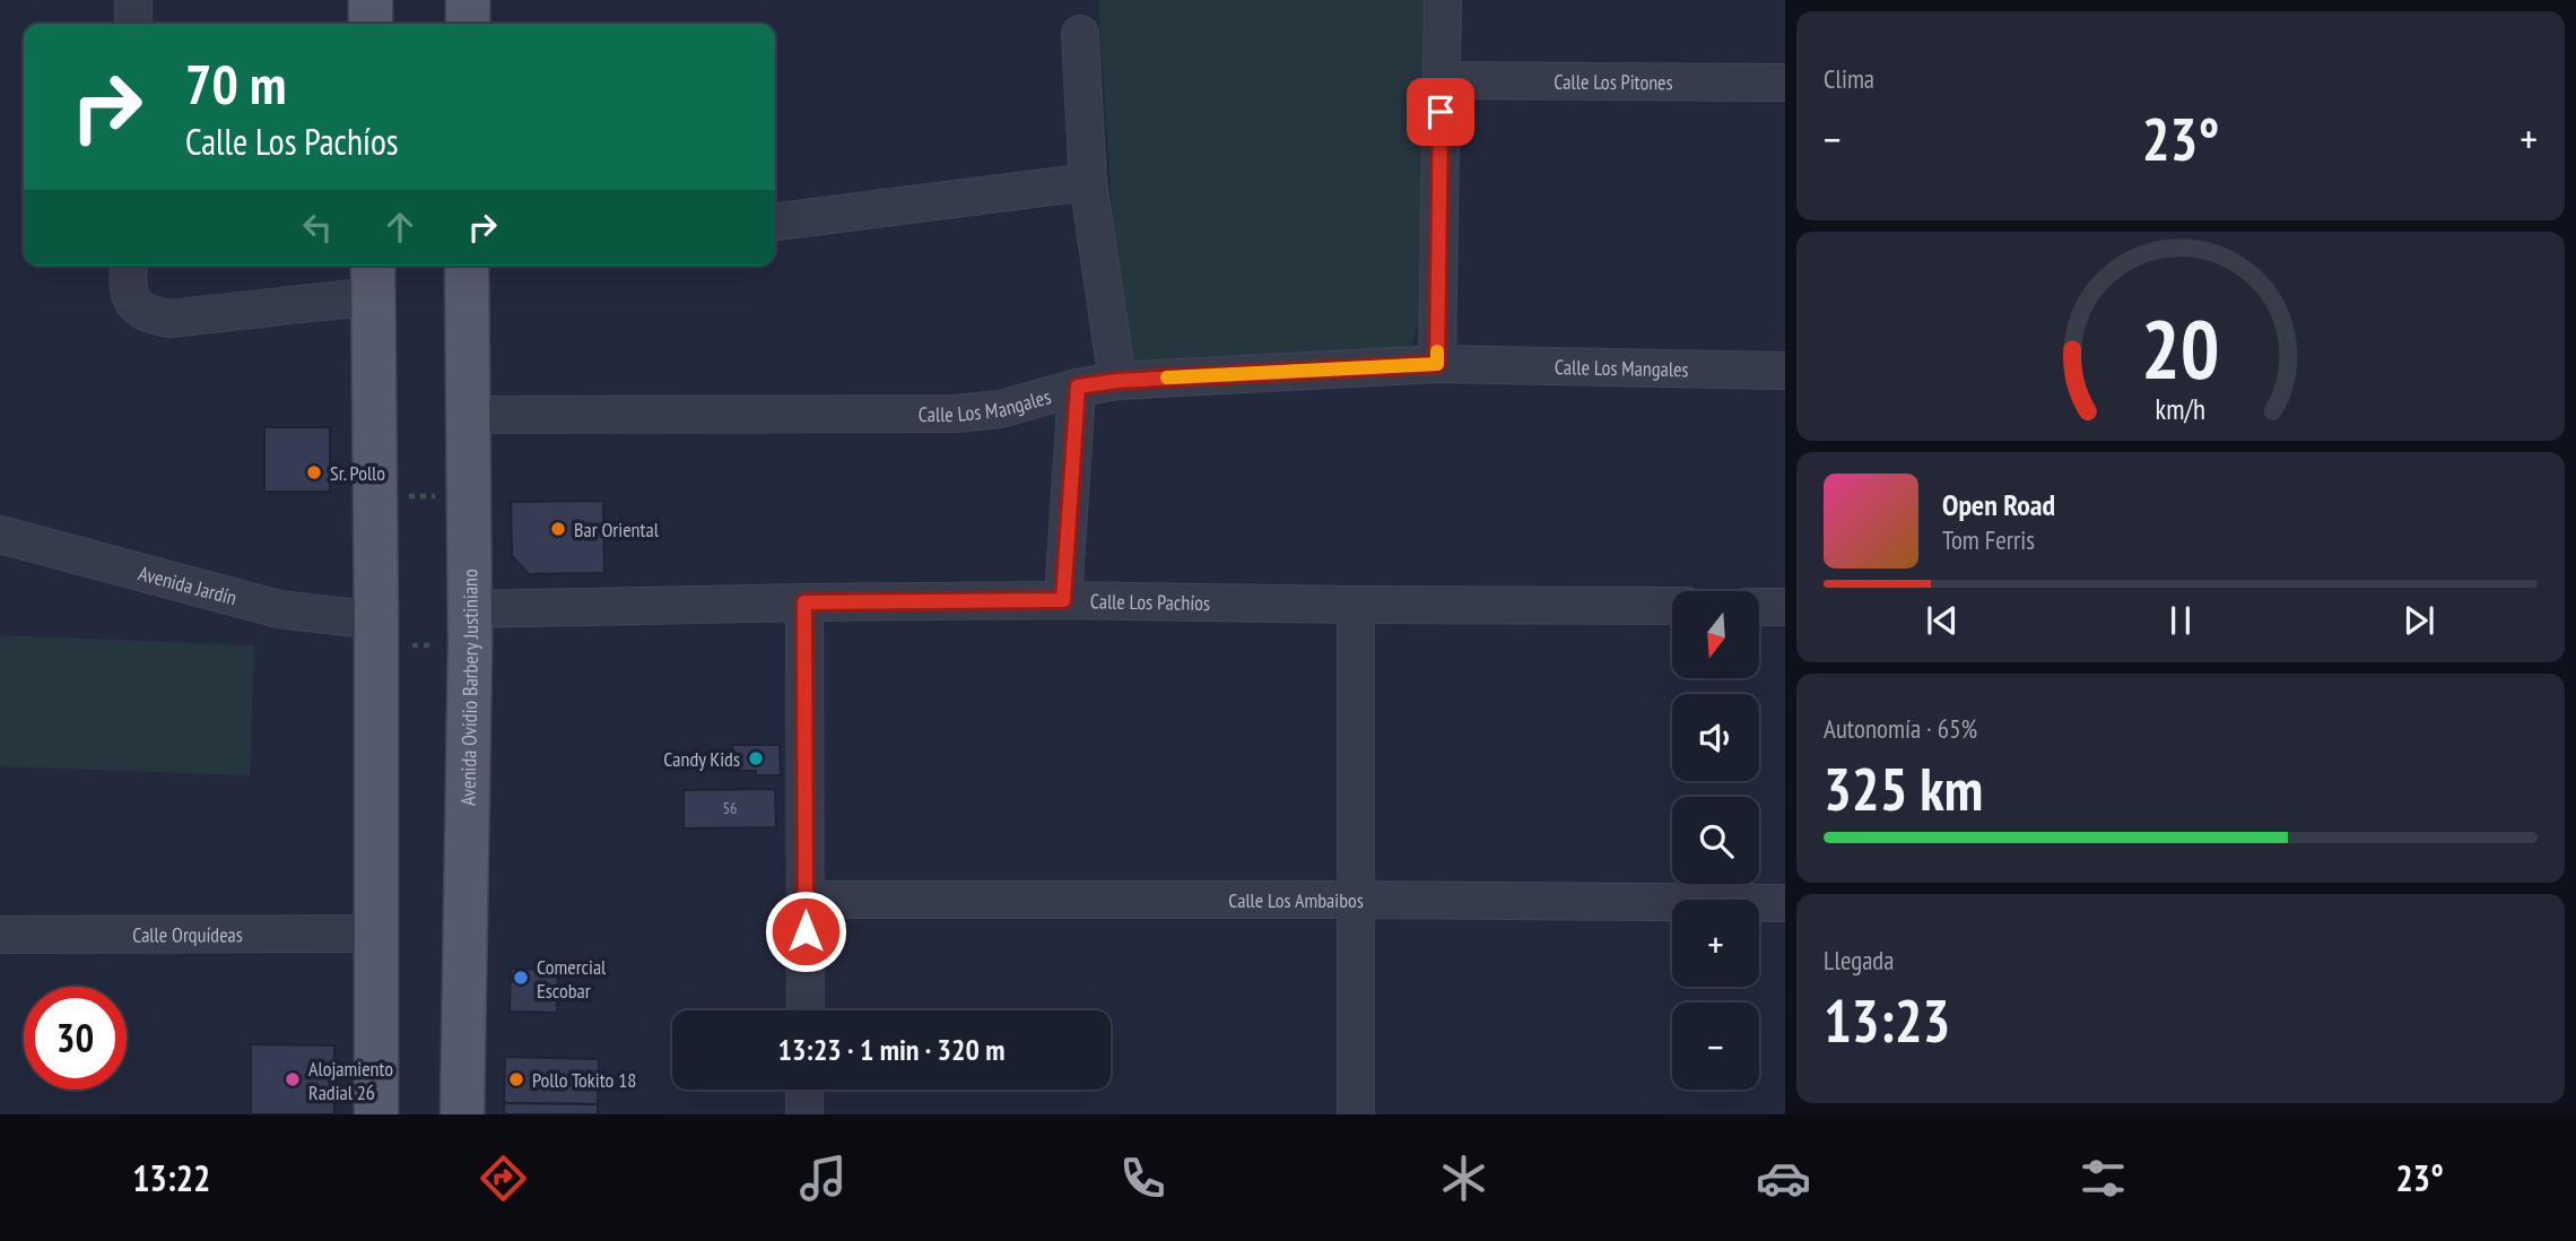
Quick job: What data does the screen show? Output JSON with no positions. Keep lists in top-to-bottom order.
{
  "streets": {
    "main road": ["Avenida Ovidio Barbery Justiniano"],
    "street": [
      "Calle Los Pitones",
      "Calle Los Mangales",
      "Avenida Jardín",
      "Calle Los Pachíos",
      "Calle Los Ambaibos",
      "Calle Orquídeas"
    ]
  },
  "crossings": [
    ["Calle Los Mangales", "Avenida Ovidio Barbery Justiniano"],
    ["Calle Los Pachíos", "Avenida Ovidio Barbery Justiniano"]
  ],
  "places": [
    "Sr. Pollo",
    "Bar Oriental",
    "Candy Kids",
    "Comercial Escobar",
    "Alojamiento Radial 26",
    "Pollo Tokito 18"
  ],
  "house_numbers": ["56"],
  "north": "bottom",
  "page": {
    "tile": [
      "Clima",
      ["Autonomía · 65%", "325 km"],
      ["Llegada", "13:23"]
    ],
    "turn": ["70 m", "Calle Los Pachíos"],
    "heat": ["−", "23°", "+"],
    "song": ["Open Road", "Tom Ferris"],
    "map_buttons": ["+", "−"],
    "limit": "30",
    "trip": "13:23 · 1 min · 320 m",
    "tabs": ["13:22", "23°"],
    "gauge": ["20", "km/h"]
  }
}
